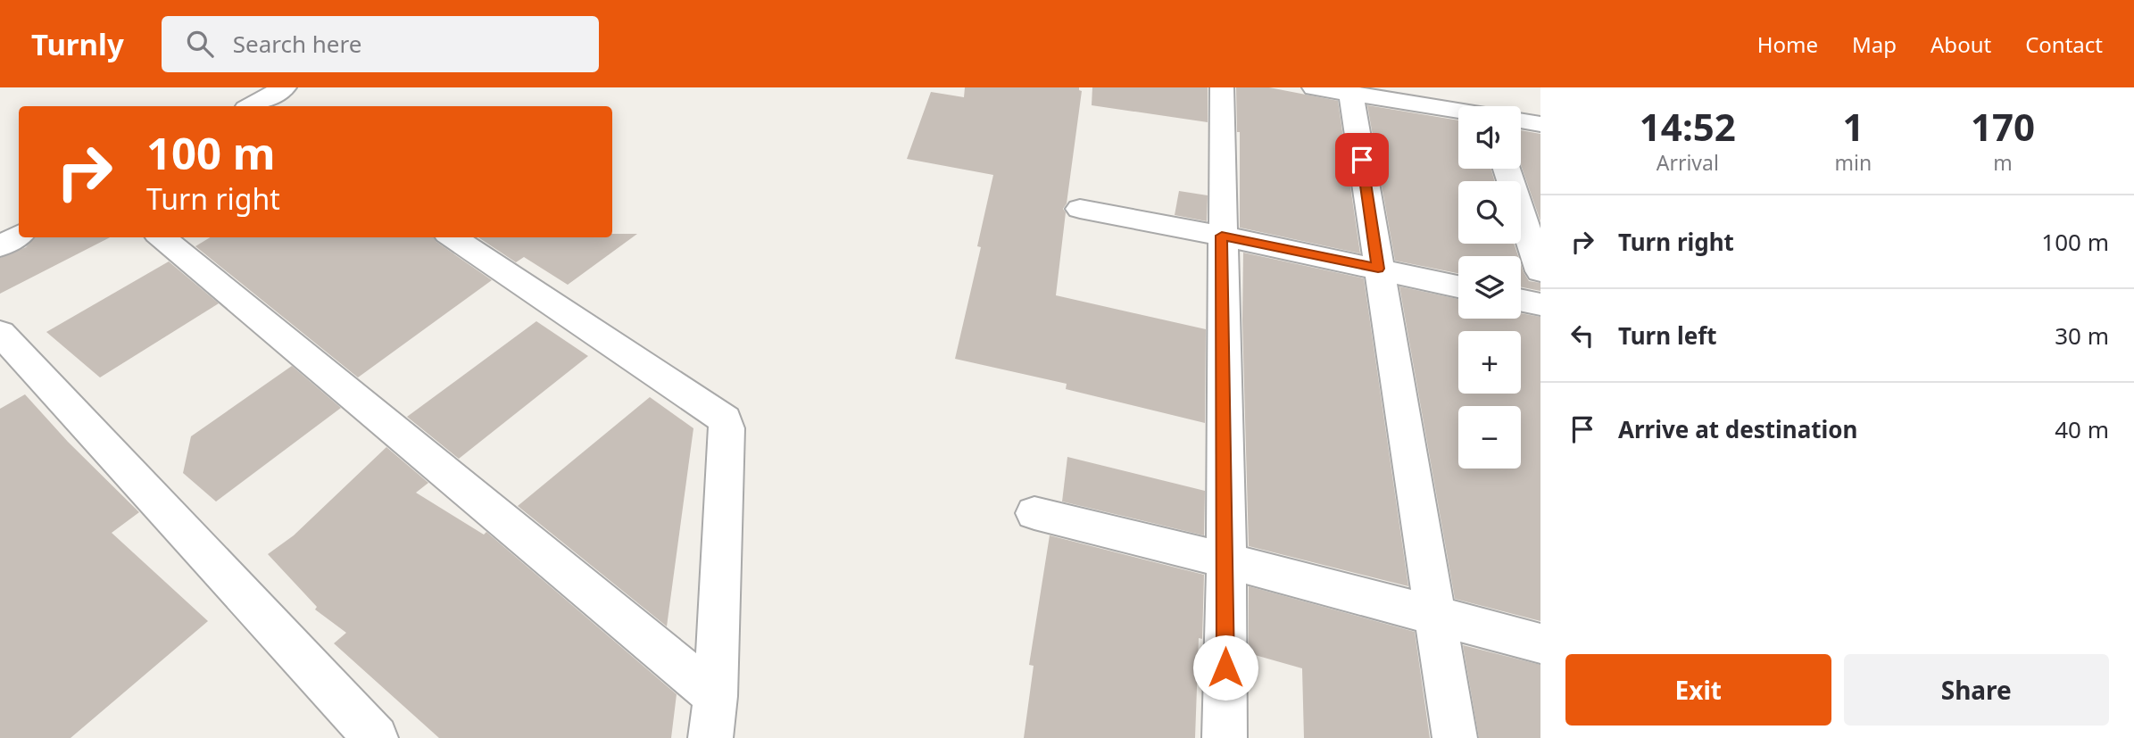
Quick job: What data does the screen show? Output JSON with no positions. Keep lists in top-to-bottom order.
{
  "page": {
    "header": "Turnly",
    "search": "Search here",
    "nav": [
      "Home",
      "Map",
      "About",
      "Contact"
    ],
    "eta": [
      "14:52",
      "Arrival",
      "1",
      "min",
      "170",
      "m"
    ],
    "map_buttons": ["+", "−"],
    "turn": ["100 m", "Turn right"],
    "list": [
      {
        "name": "Turn right",
        "value": "100 m"
      },
      {
        "name": "Turn left",
        "value": "30 m"
      },
      {
        "name": "Arrive at destination",
        "value": "40 m"
      }
    ],
    "buttons": ["Exit", "Share"]
  }
}
